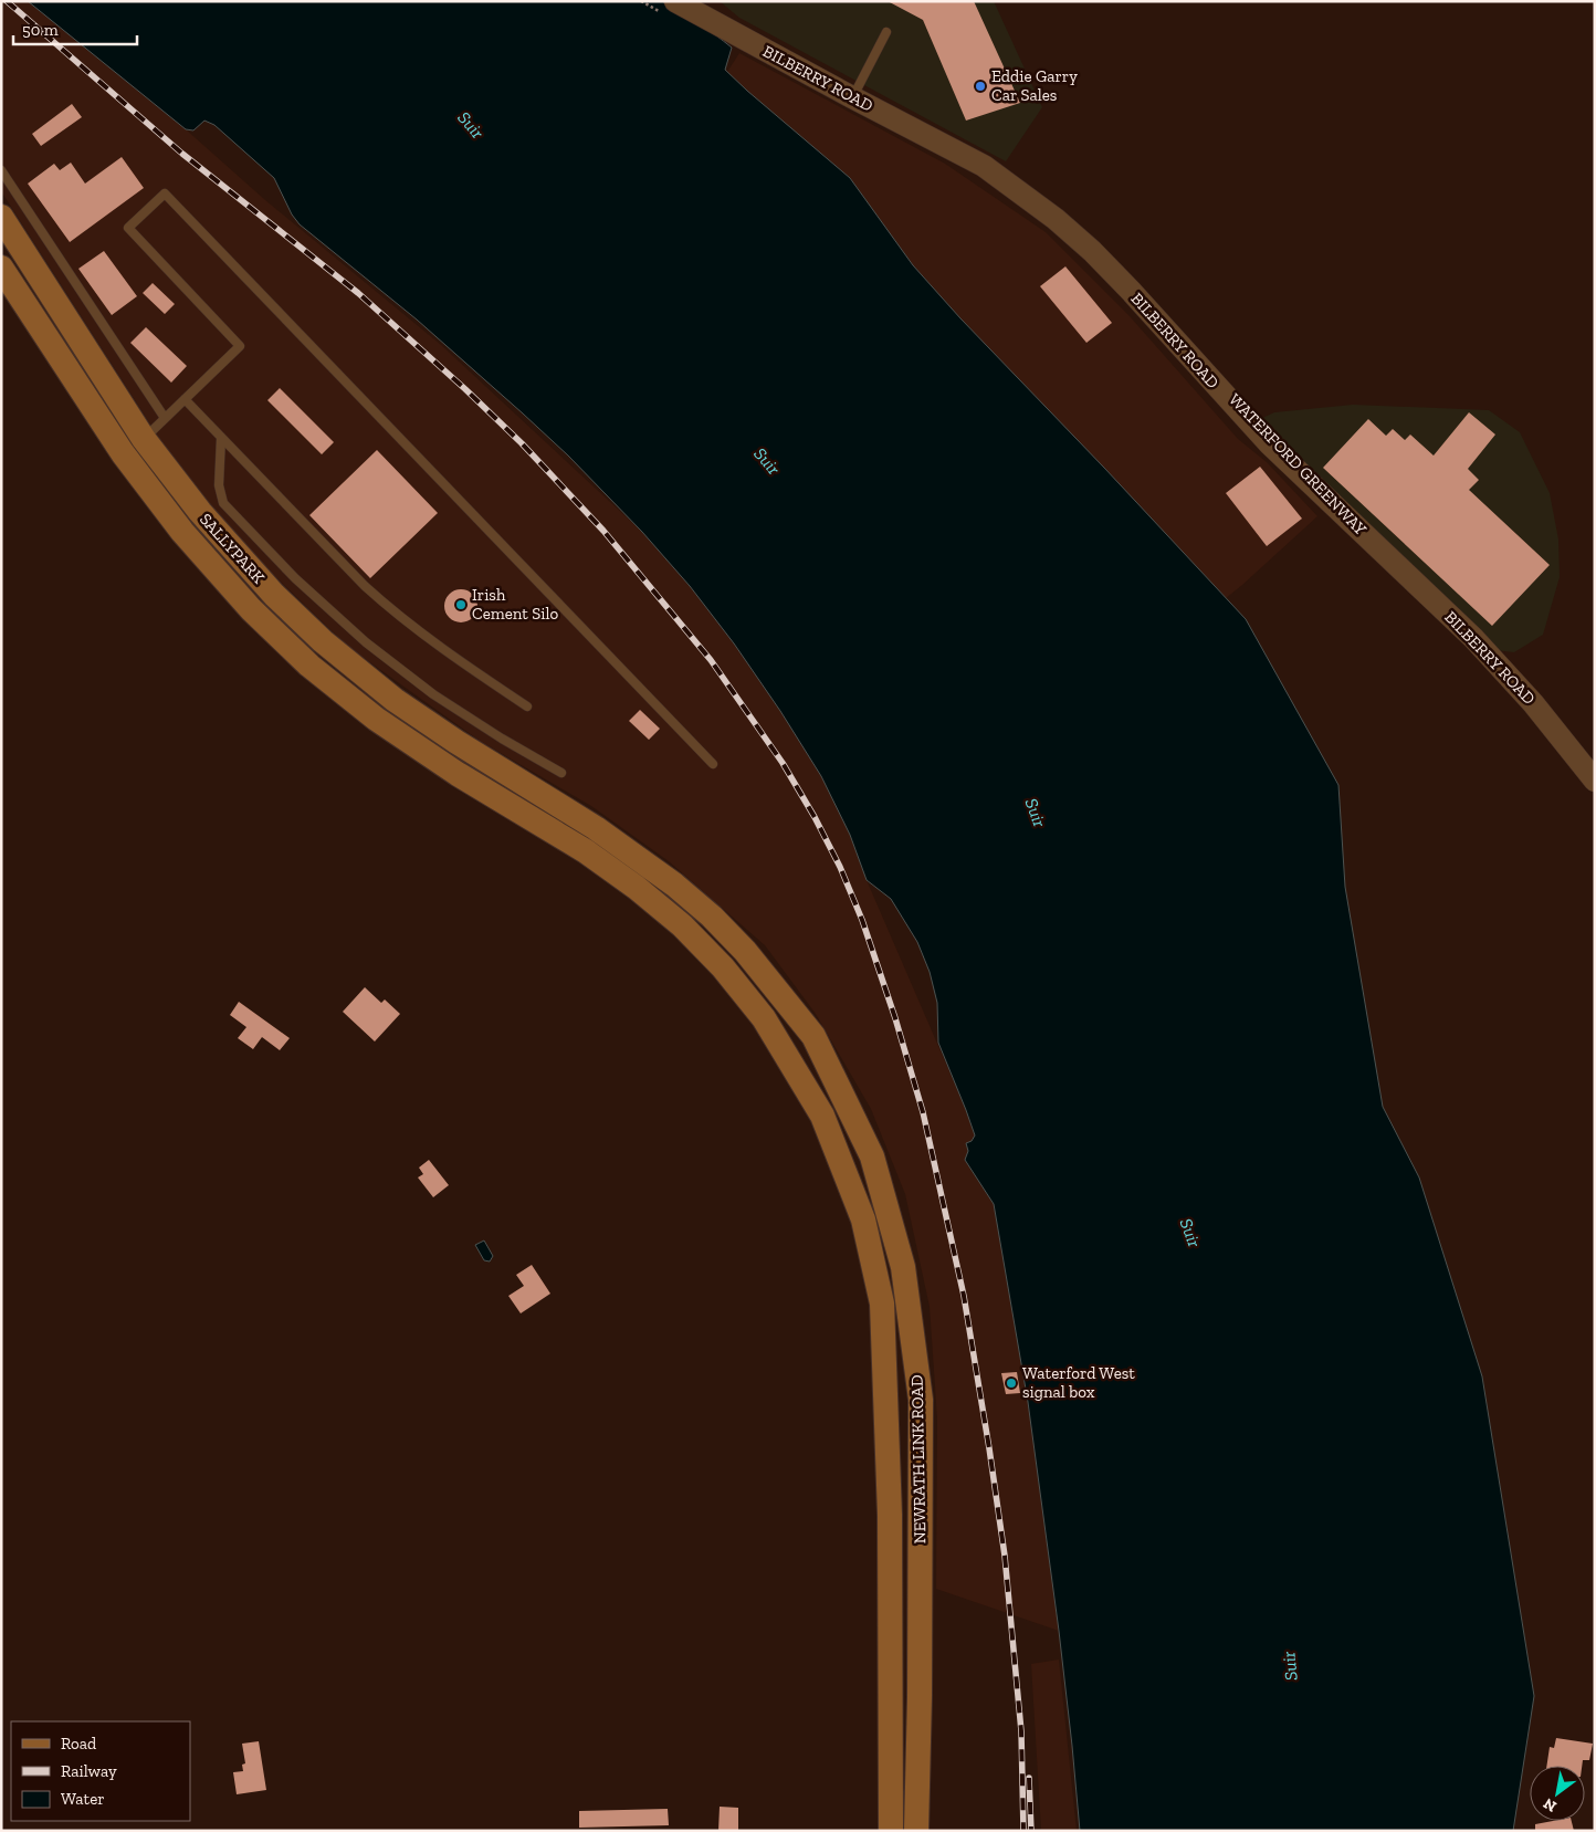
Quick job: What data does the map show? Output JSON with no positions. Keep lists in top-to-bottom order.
{
  "streets": {
    "main road": ["SALLYPARK", "NEWRATH LINK ROAD"],
    "street": ["BILBERRY ROAD"]
  },
  "crossings": [
    ["SALLYPARK", "NEWRATH LINK ROAD"]
  ],
  "water": ["Suir"],
  "places": ["Eddie Garry Car Sales", "Irish Cement Silo", "Waterford West signal box"],
  "legend": ["Road", "Railway", "Water"],
  "scale_bar": "50 m",
  "north": "bottom left"
}
